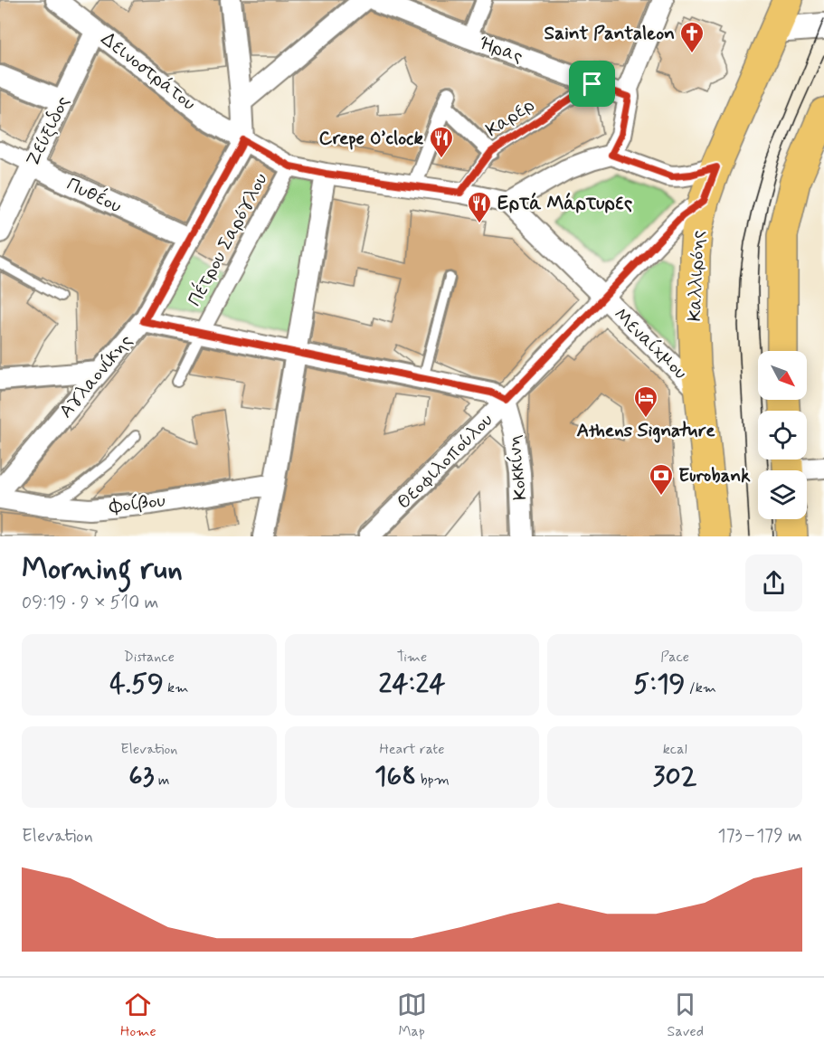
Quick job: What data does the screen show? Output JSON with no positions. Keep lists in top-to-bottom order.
{
  "streets": {
    "main road": ["Καλλιρόης"],
    "street": [
      "Ήρας",
      "Δεινοστράτου",
      "Ζεύξιδος",
      "Πυθέου",
      "Πέτρου Σαρόγλου",
      "Μεναίχμου",
      "Αγλαονίκης",
      "Θεοφιλοπούλου",
      "Κοκκίνη",
      "Φοίβου"
    ],
    "lane": ["Καρερ"]
  },
  "crossings": [
    ["Ήρας", "Καρερ"],
    ["Δεινοστράτου", "Ζεύξιδος"],
    ["Δεινοστράτου", "Αγλαονίκης"],
    ["Ζεύξιδος", "Πυθέου"],
    ["Πυθέου", "Αγλαονίκης"],
    ["Καλλιρόης", "Μεναίχμου"],
    ["Καλλιρόης", "Θεοφιλοπούλου"],
    ["Μεναίχμου", "Θεοφιλοπούλου"],
    ["Θεοφιλοπούλου", "Κοκκίνη"]
  ],
  "places": {
    "church": ["Saint Pantaleon"],
    "restaurant": ["Crepe O’clock", "Ερτά Μάρτυρες"],
    "hotel": ["Athens Signature"],
    "bank": ["Eurobank"]
  },
  "north": "bottom right",
  "page": {
    "heading": ["Morning run", "09:19 · 9 × 510 m"],
    "stats": [
      ["Distance", "4.59 km"],
      ["Time", "24:24"],
      ["Pace", "5:19 /km"],
      ["Elevation", "63 m"],
      ["Heart rate", "168 bpm"],
      ["kcal", "302"]
    ],
    "chart": ["Elevation", "173–179 m"],
    "tabs": ["Home", "Map", "Saved"]
  }
}
